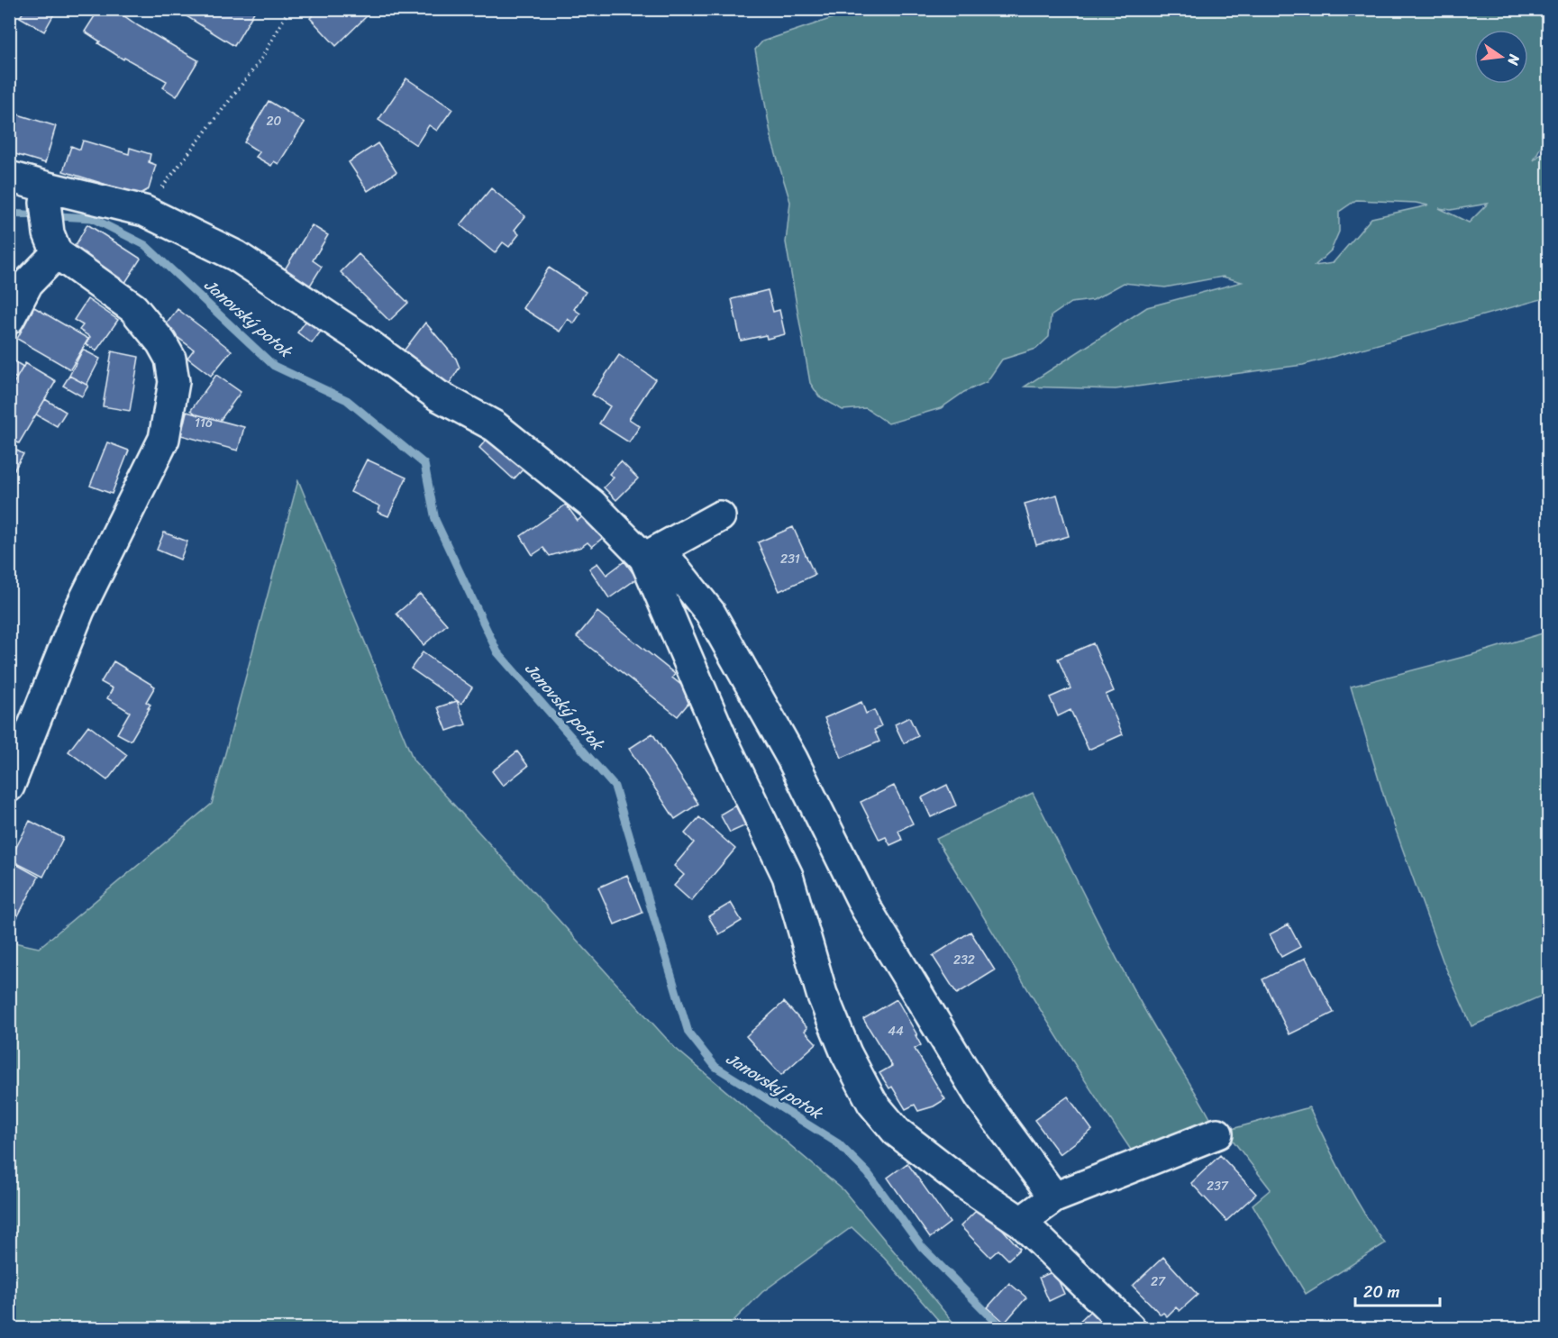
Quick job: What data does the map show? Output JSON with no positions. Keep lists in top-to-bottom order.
{
  "water": ["Janovský potok"],
  "house_numbers": [
    "20",
    "116",
    "231",
    "232",
    "44",
    "237",
    "27"
  ],
  "scale_bar": "20 m",
  "north": "right"
}
